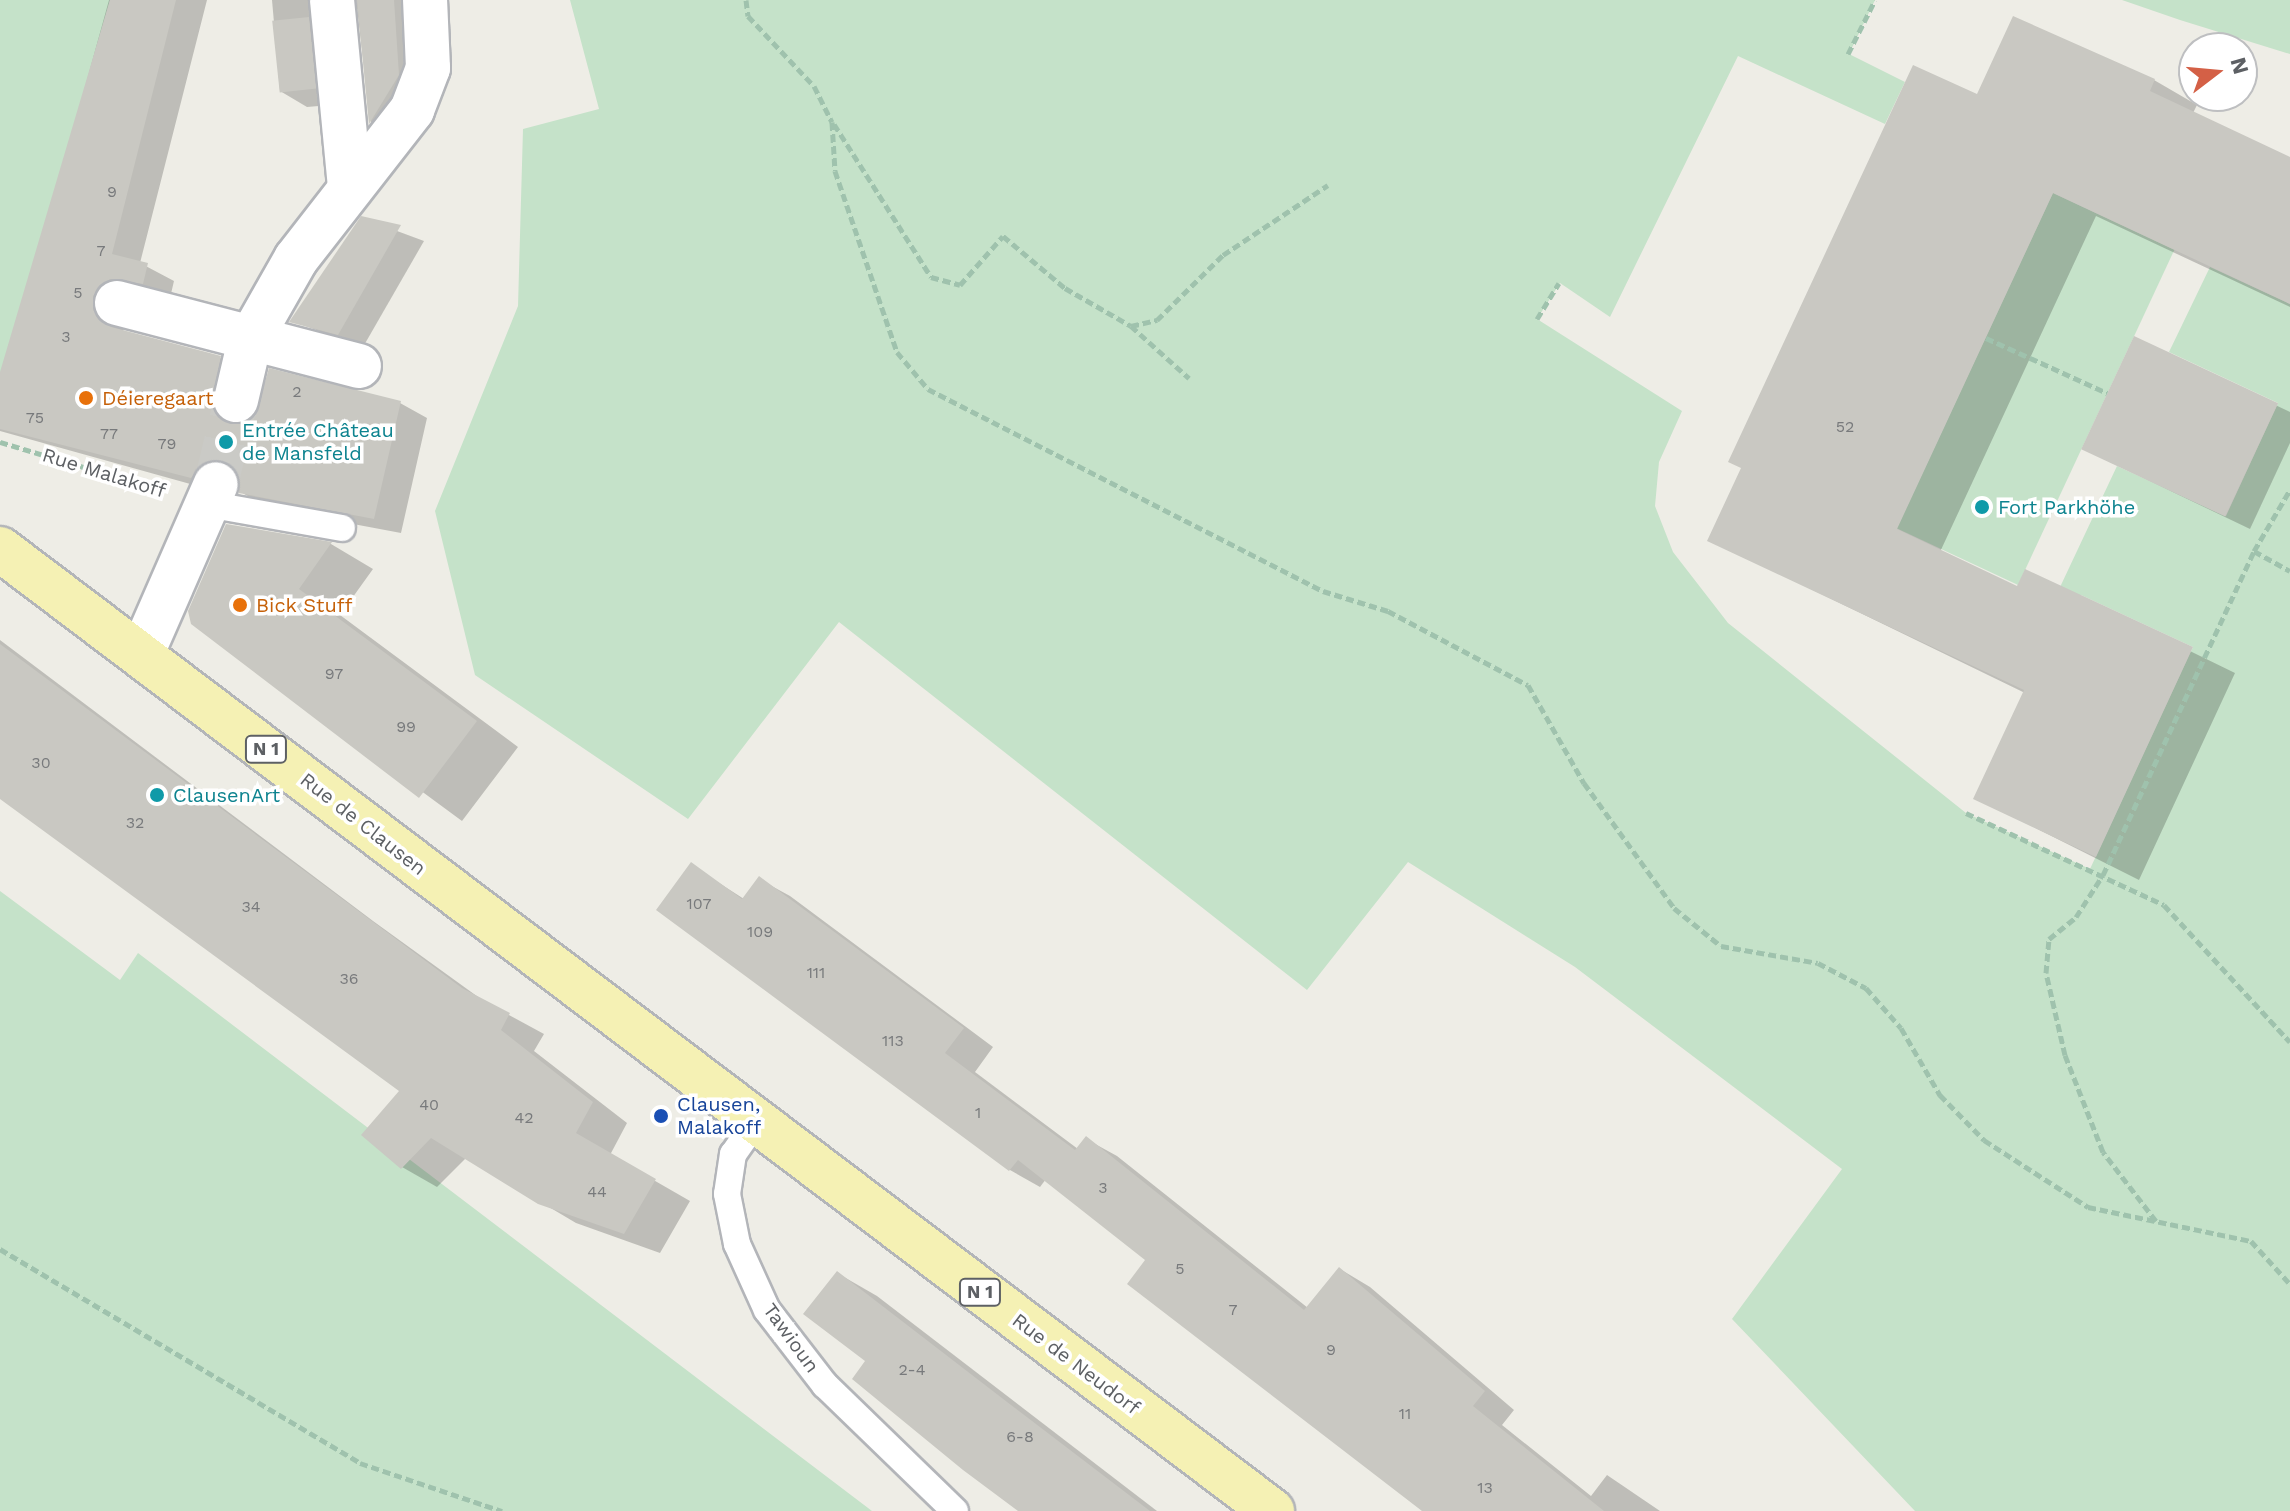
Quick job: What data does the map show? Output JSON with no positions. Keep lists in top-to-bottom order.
{
  "streets": {
    "main road": ["N 1", "Rue de Clausen", "Rue de Neudorf"],
    "lane": ["Tawioun"],
    "path": ["Rue Malakoff"]
  },
  "crossings": [
    ["Rue de Clausen", "Rue de Neudorf"],
    ["Tawioun", "Rue de Neudorf"]
  ],
  "places": [
    "Déieregaart",
    "Entrée Château de Mansfeld",
    "Fort Parkhöhe",
    "Bick Stuff",
    "ClausenArt",
    "Clausen, Malakoff"
  ],
  "house_numbers": [
    "9",
    "7",
    "5",
    "3",
    "2",
    "75",
    "52",
    "77",
    "79",
    "97",
    "99",
    "30",
    "32",
    "107",
    "34",
    "109",
    "111",
    "36",
    "113",
    "40",
    "1",
    "42",
    "3",
    "44",
    "5",
    "7",
    "9",
    "2-4",
    "11",
    "6-8",
    "13"
  ],
  "north": "right"
}
